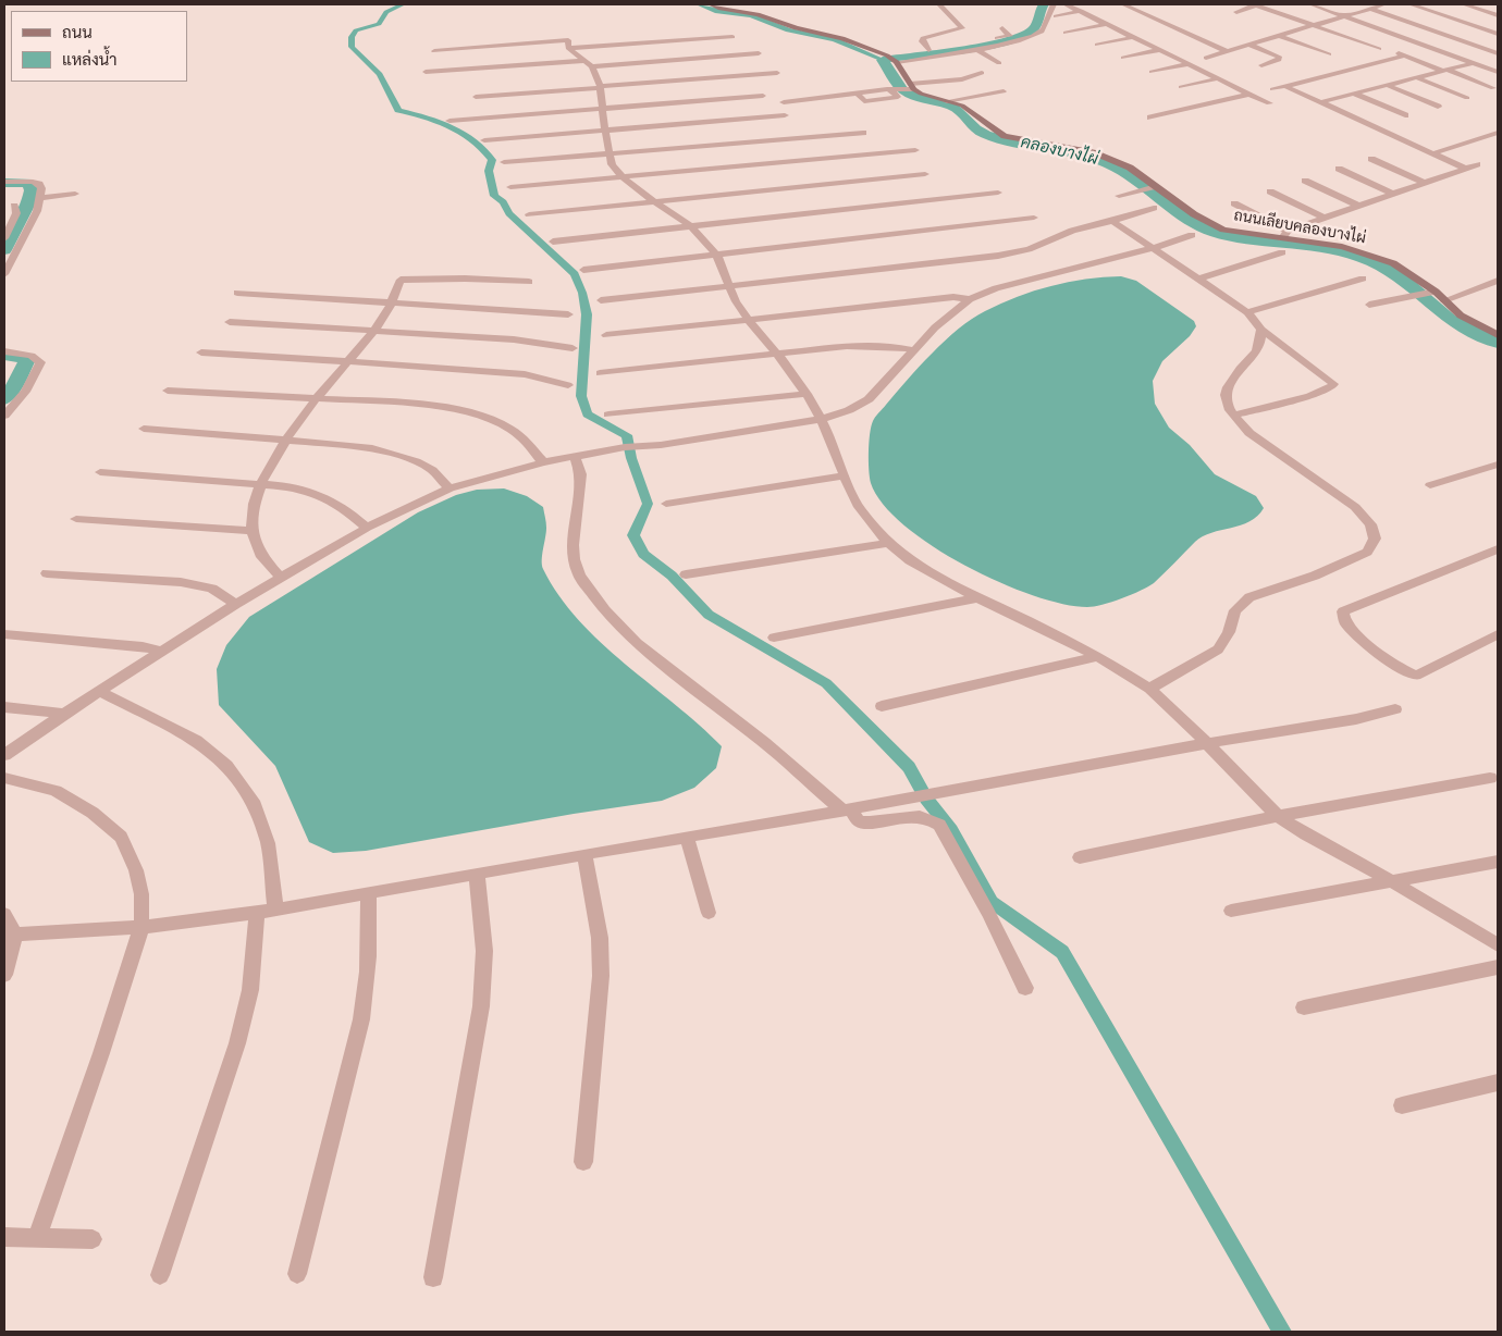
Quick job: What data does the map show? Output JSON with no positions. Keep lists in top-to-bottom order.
{
  "streets": {
    "street": ["ถนนเลียบคลองบางไผ่"]
  },
  "water": ["คลองบางไผ่"],
  "legend": ["ถนน", "แหล่งน้ำ"]
}
